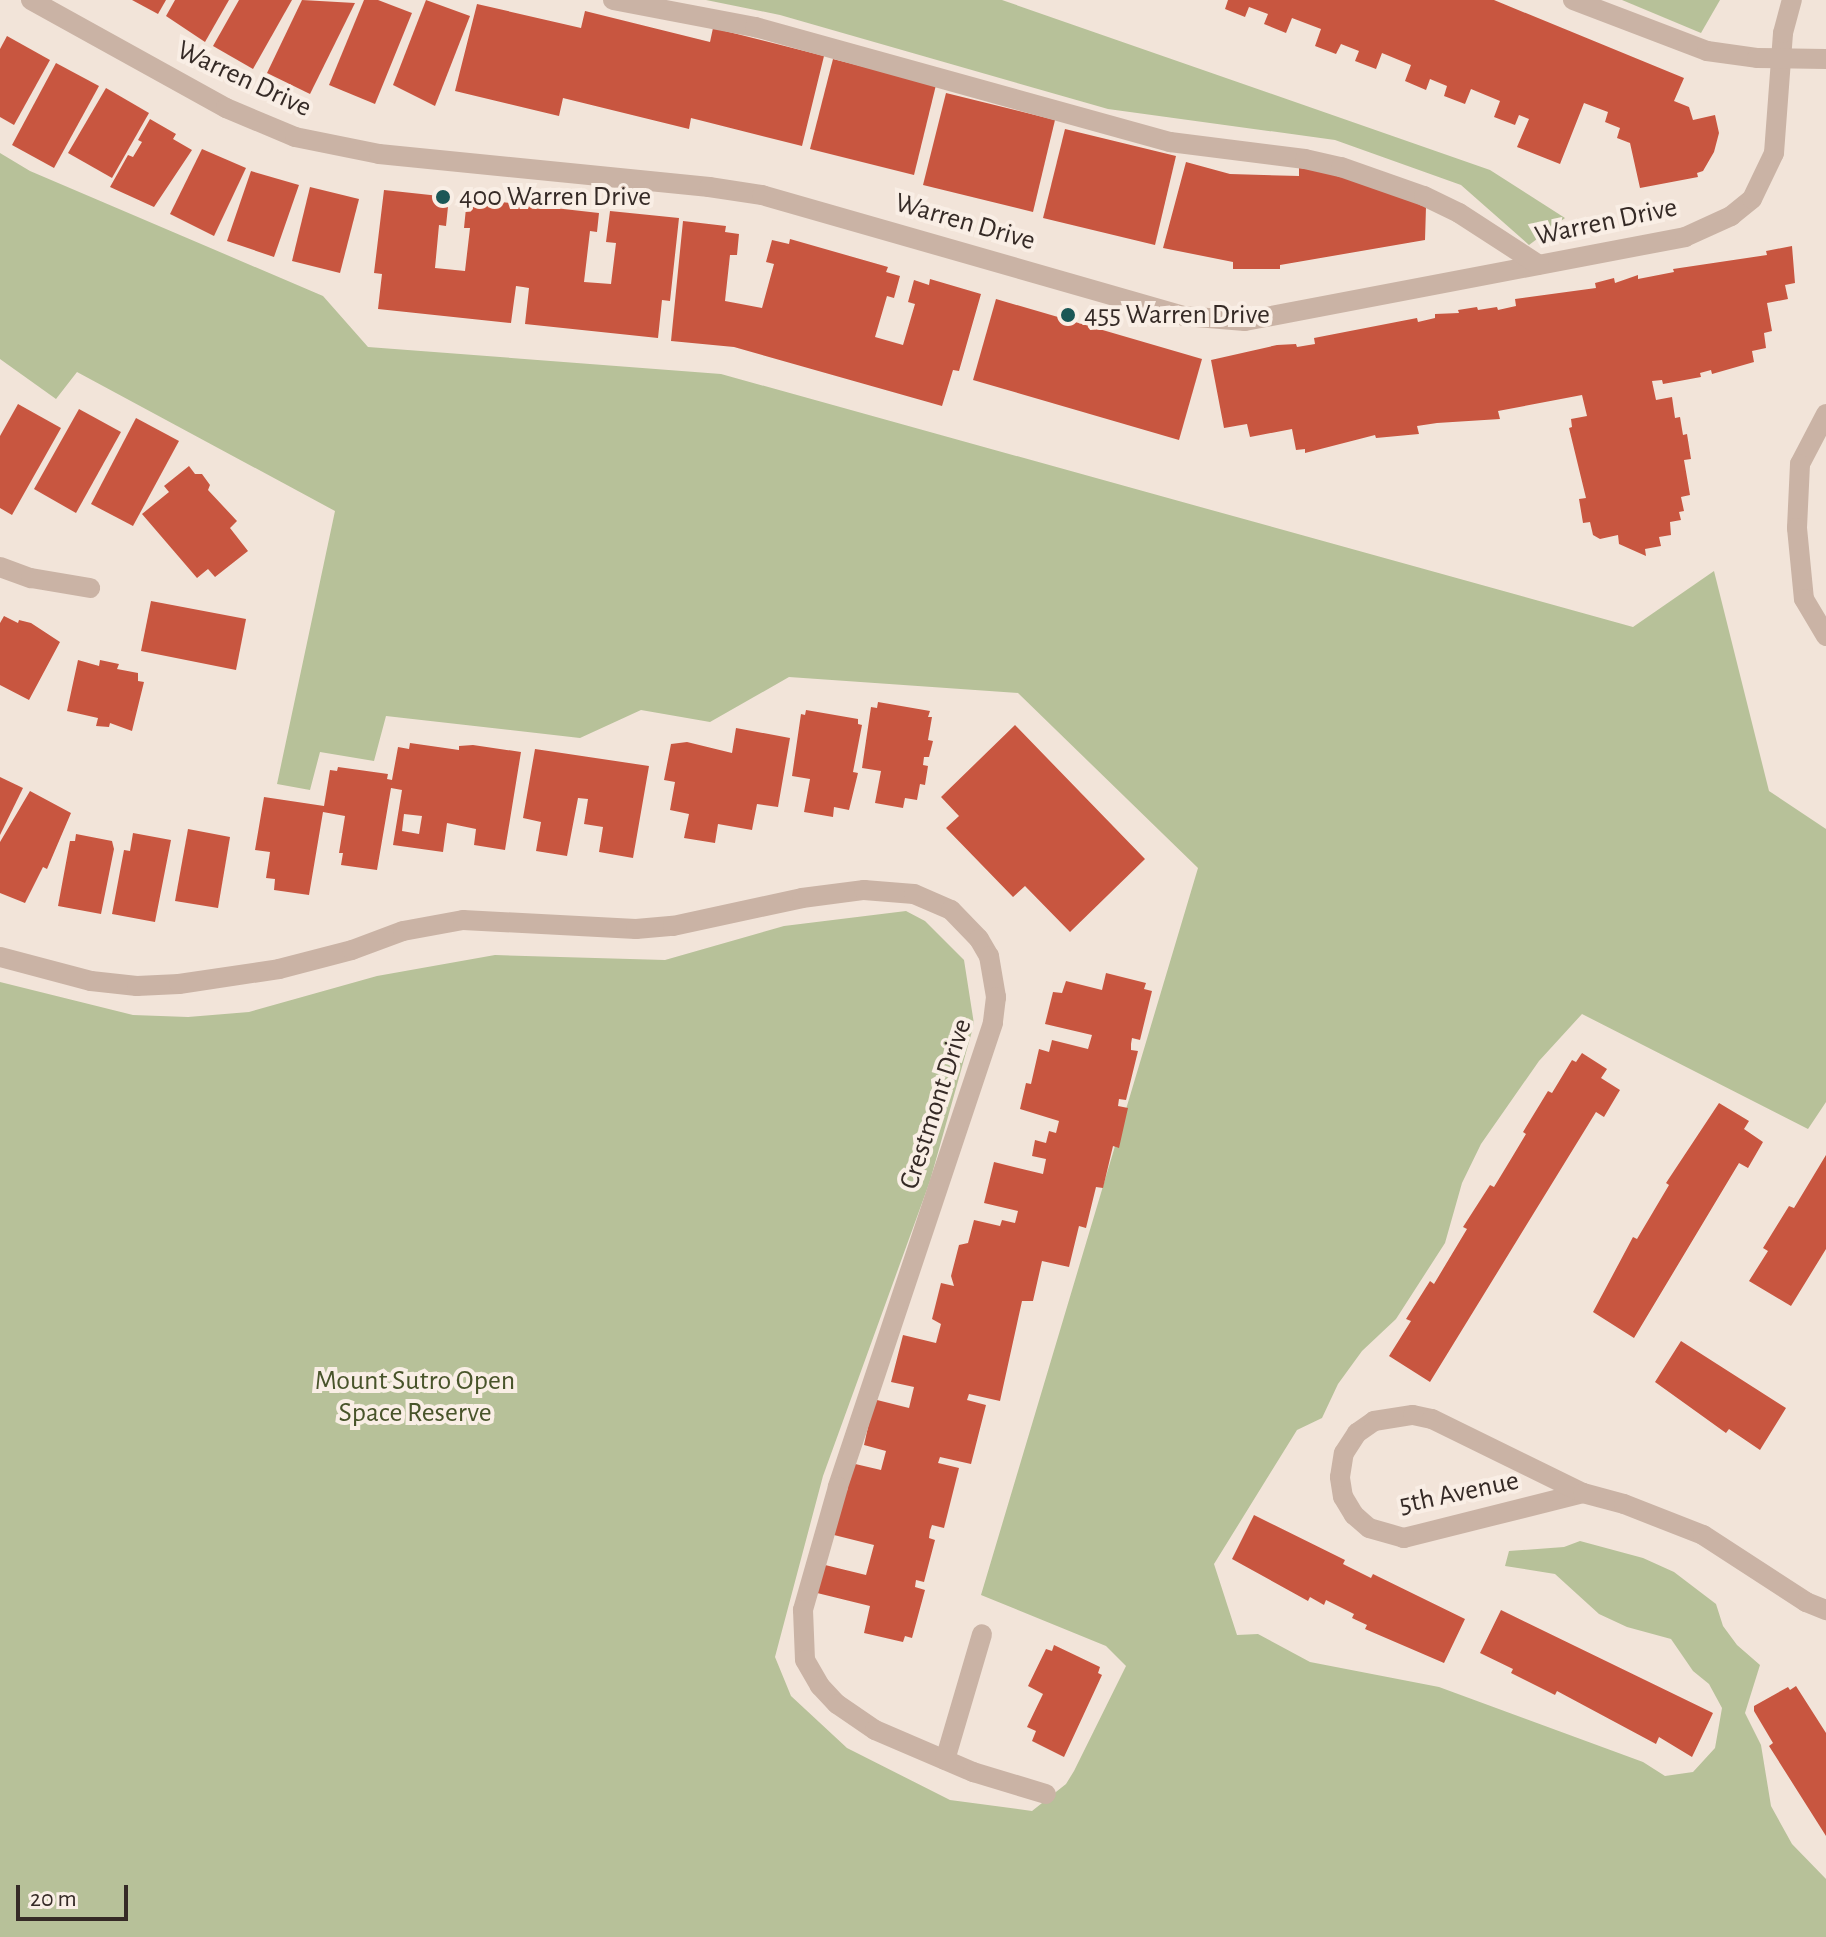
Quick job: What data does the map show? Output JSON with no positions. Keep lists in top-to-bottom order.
{
  "streets": {
    "street": ["Warren Drive", "Crestmont Drive", "5th Avenue"]
  },
  "parks": ["Mount Sutro Open Space Reserve"],
  "places": ["400 Warren Drive", "455 Warren Drive"],
  "scale_bar": "20 m"
}
